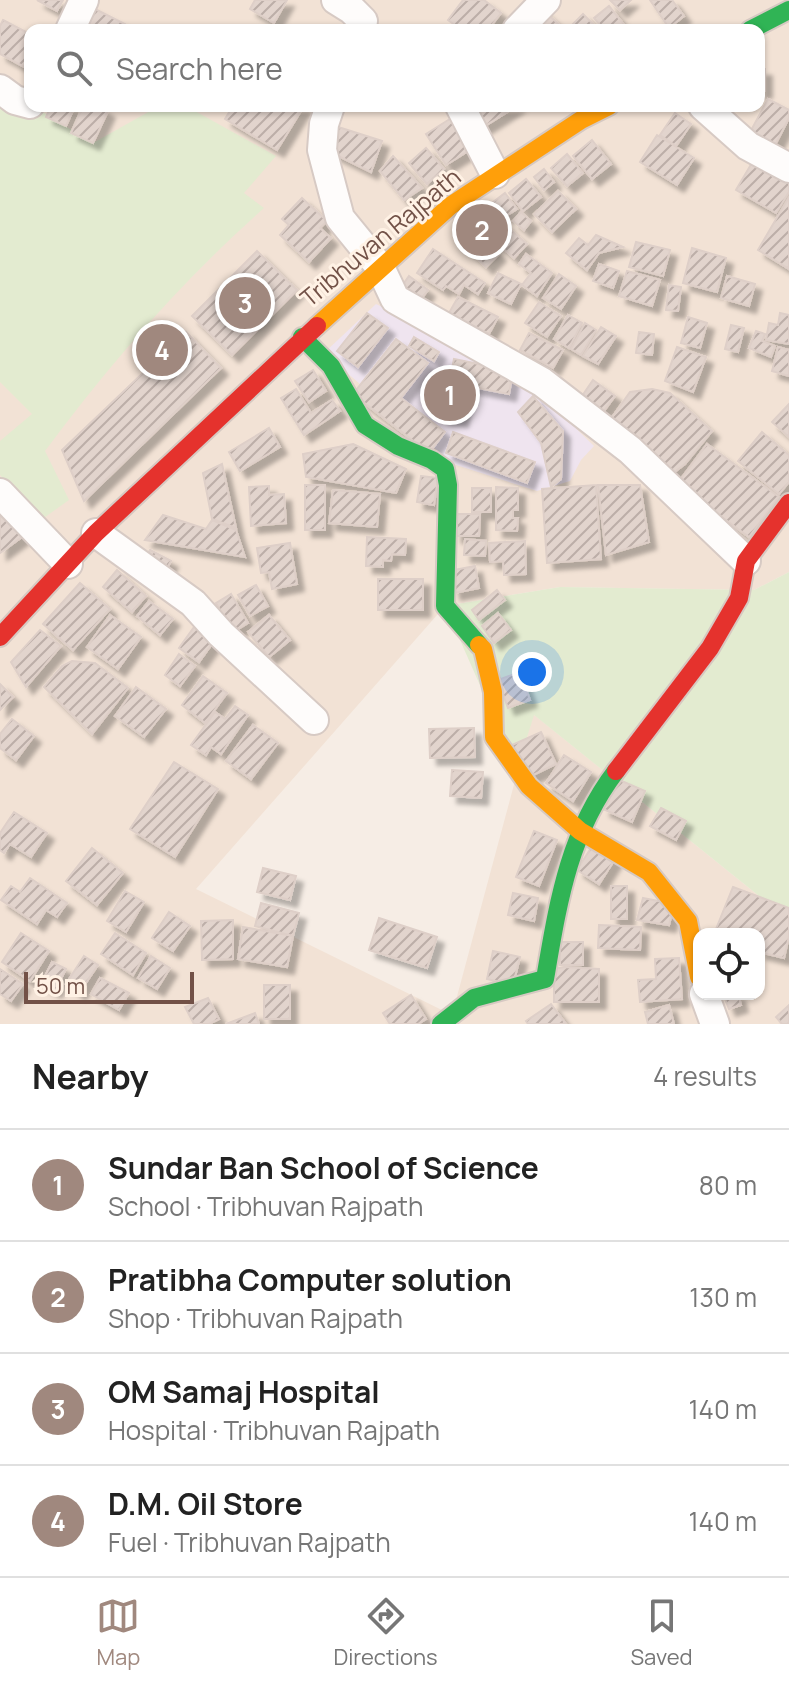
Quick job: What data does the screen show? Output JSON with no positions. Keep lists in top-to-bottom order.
{
  "streets": {
    "main road": ["Tribhuvan Rajpath"]
  },
  "scale_bar": "50 m",
  "page": {
    "search": "Search here",
    "pins": [
      "2",
      "3",
      "4",
      "1"
    ],
    "scale": "50 m",
    "heading": ["Nearby", "4 results"],
    "list": [
      {
        "mark": "1",
        "name": "Sundar Ban School of Science",
        "note": "School · Tribhuvan Rajpath",
        "value": "80 m"
      },
      {
        "mark": "2",
        "name": "Pratibha Computer solution",
        "note": "Shop · Tribhuvan Rajpath",
        "value": "130 m"
      },
      {
        "mark": "3",
        "name": "OM Samaj Hospital",
        "note": "Hospital · Tribhuvan Rajpath",
        "value": "140 m"
      },
      {
        "mark": "4",
        "name": "D.M. Oil Store",
        "note": "Fuel · Tribhuvan Rajpath",
        "value": "140 m"
      }
    ],
    "nav": ["Map", "Directions", "Saved"]
  }
}
